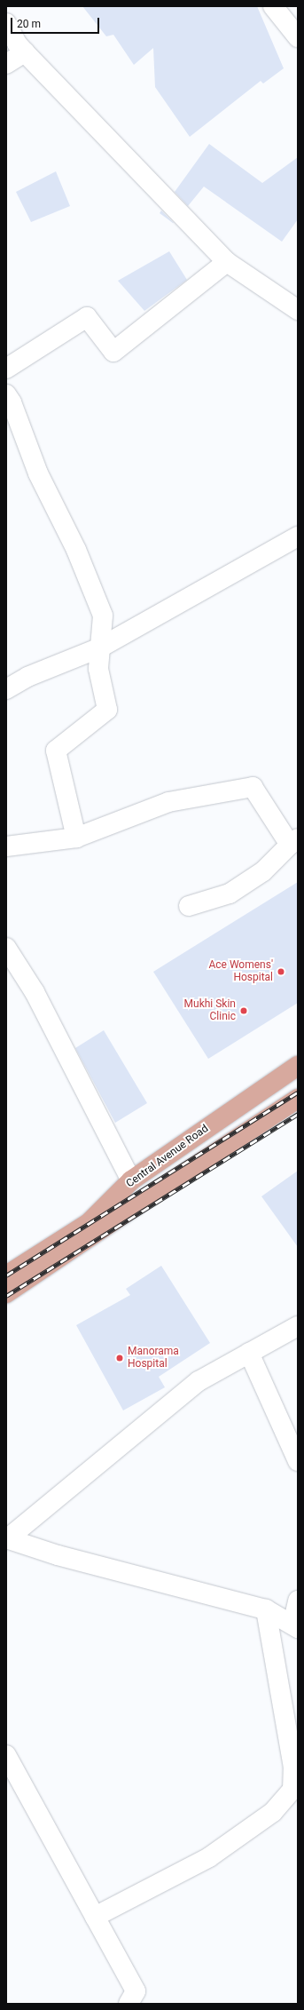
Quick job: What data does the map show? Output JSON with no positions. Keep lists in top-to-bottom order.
{
  "streets": {
    "main road": ["Central Avenue Road"]
  },
  "places": ["Ace Womens' Hospital", "Mukhi Skin Clinic", "Manorama Hospital"],
  "scale_bar": "20 m"
}
